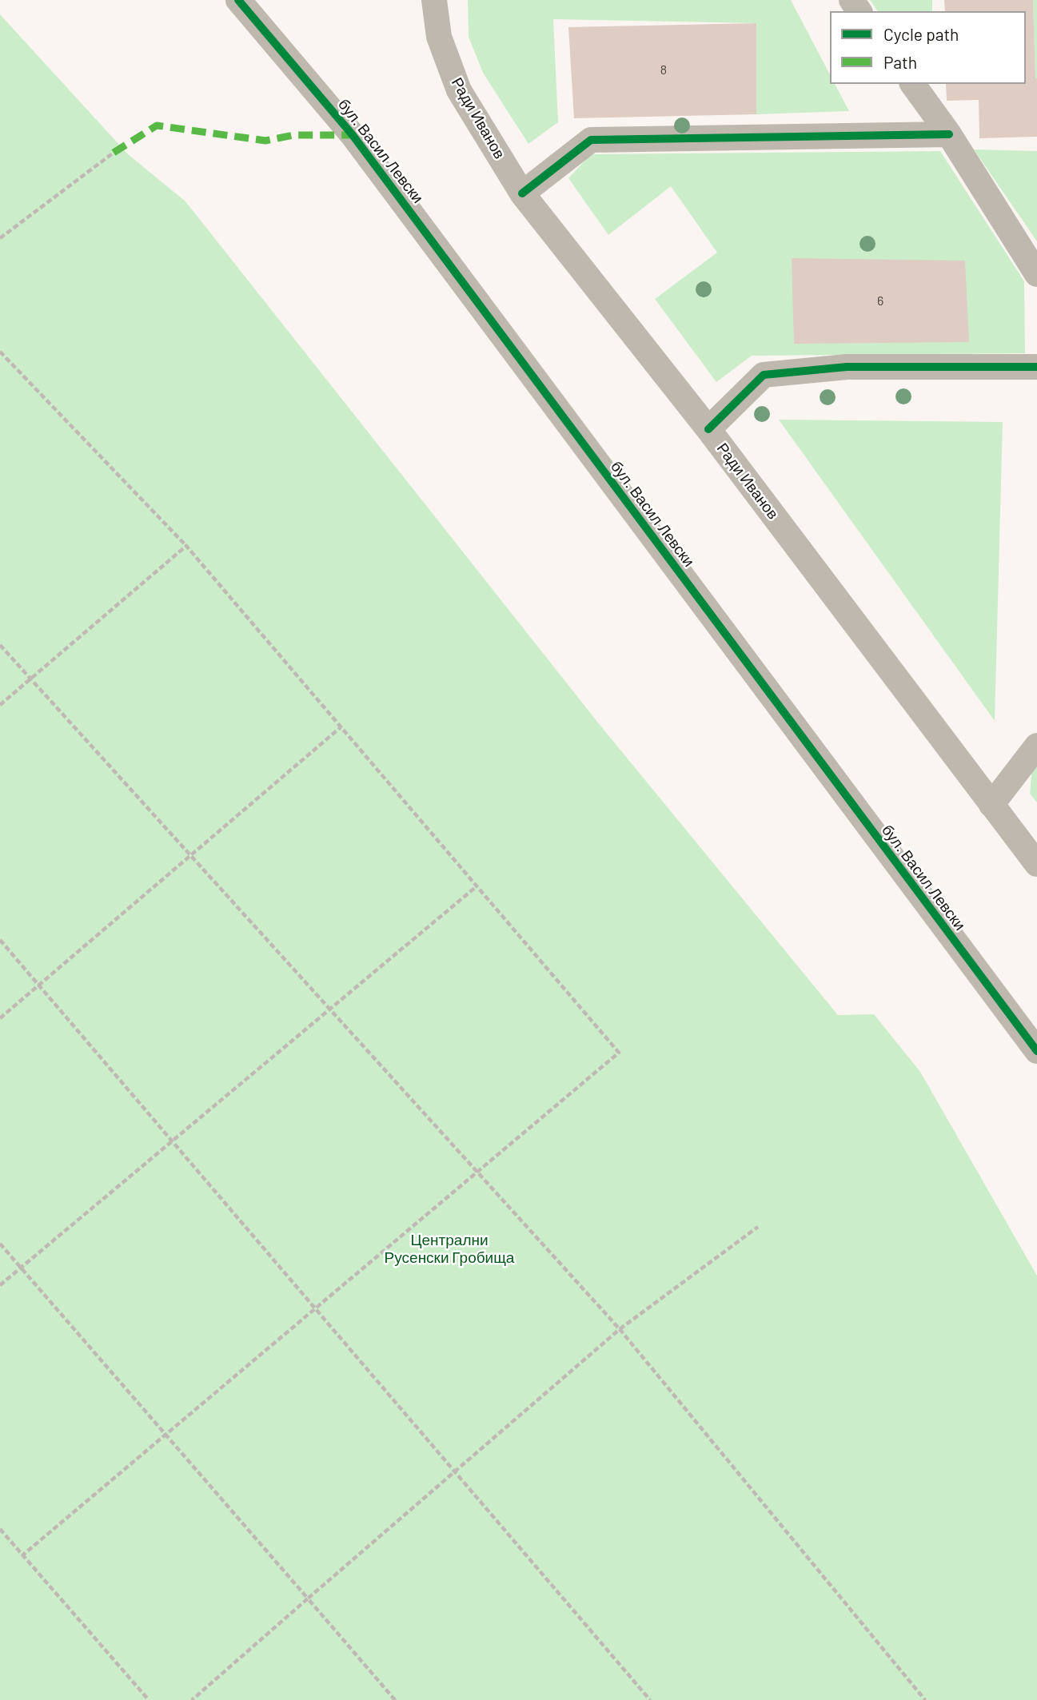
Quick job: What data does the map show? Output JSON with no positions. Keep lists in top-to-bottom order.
{
  "streets": {
    "street": ["Ради Иванов", "бул. Васил Левски"]
  },
  "parks": ["Централни Русенски Гробища"],
  "house_numbers": ["8", "6"],
  "legend": ["Cycle path", "Path"]
}
